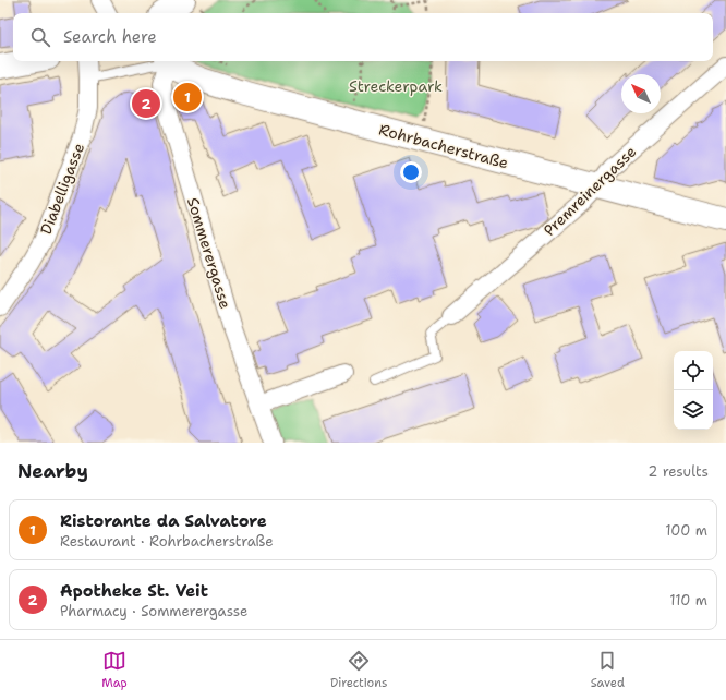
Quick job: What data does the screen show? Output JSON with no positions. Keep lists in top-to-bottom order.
{
  "streets": {
    "street": [
      "Rohrbacherstraße",
      "Diabelligasse",
      "Premreinergasse",
      "Sommerergasse"
    ]
  },
  "crossings": [
    ["Rohrbacherstraße", "Premreinergasse"]
  ],
  "parks": ["Streckerpark"],
  "north": "top left",
  "page": {
    "search": "Search here",
    "pins": ["1", "2"],
    "heading": ["Nearby", "2 results"],
    "list": [
      {
        "mark": "1",
        "name": "Ristorante da Salvatore",
        "note": "Restaurant · Rohrbacherstraße",
        "value": "100 m"
      },
      {
        "mark": "2",
        "name": "Apotheke St. Veit",
        "note": "Pharmacy · Sommerergasse",
        "value": "110 m"
      }
    ],
    "nav": ["Map", "Directions", "Saved"]
  }
}
